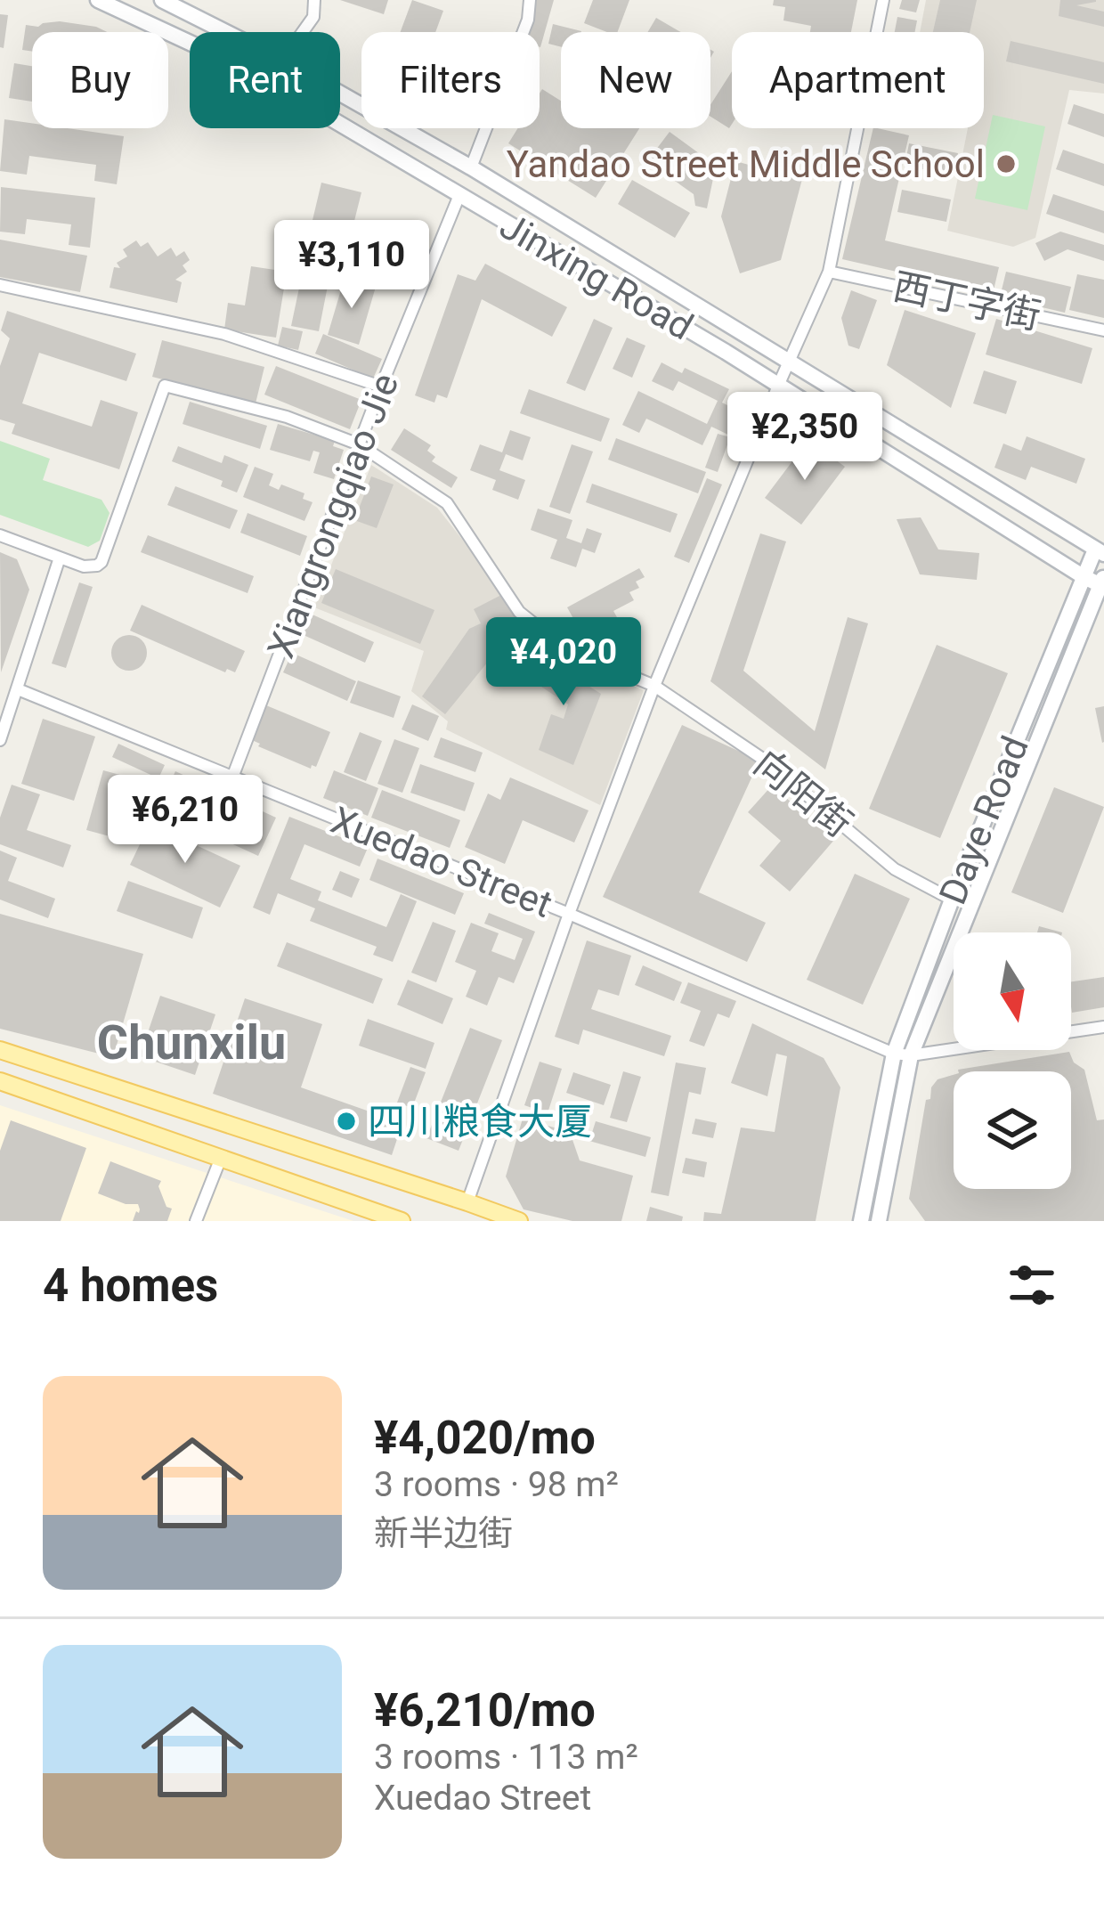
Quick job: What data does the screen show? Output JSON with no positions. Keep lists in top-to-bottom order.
{
  "streets": {
    "main road": ["Jinxing Road", "Daye Road"],
    "street": [
      "西丁字街",
      "Xiangrongqiao Jie",
      "向阳街",
      "Xuedao Street"
    ]
  },
  "crossings": [
    ["Jinxing Road", "Xiangrongqiao Jie"],
    ["Jinxing Road", "Daye Road"],
    ["Xiangrongqiao Jie", "向阳街"],
    ["Xiangrongqiao Jie", "Xuedao Street"],
    ["向阳街", "Daye Road"],
    ["Daye Road", "Xuedao Street"]
  ],
  "districts": ["Chunxilu"],
  "places": ["Yandao Street Middle School", "四川粮食大厦"],
  "north": "bottom",
  "page": {
    "chip": [
      "Buy",
      "Rent",
      "Filters",
      "New",
      "Apartment"
    ],
    "price": [
      "¥3,110",
      "¥2,350",
      "¥4,020",
      "¥6,210"
    ],
    "heading": "4 homes",
    "list": [
      {
        "name": "¥4,020/mo",
        "note": "3 rooms · 98 m² · 新半边街"
      },
      {
        "name": "¥6,210/mo",
        "note": "3 rooms · 113 m² · Xuedao Street"
      }
    ]
  }
}
